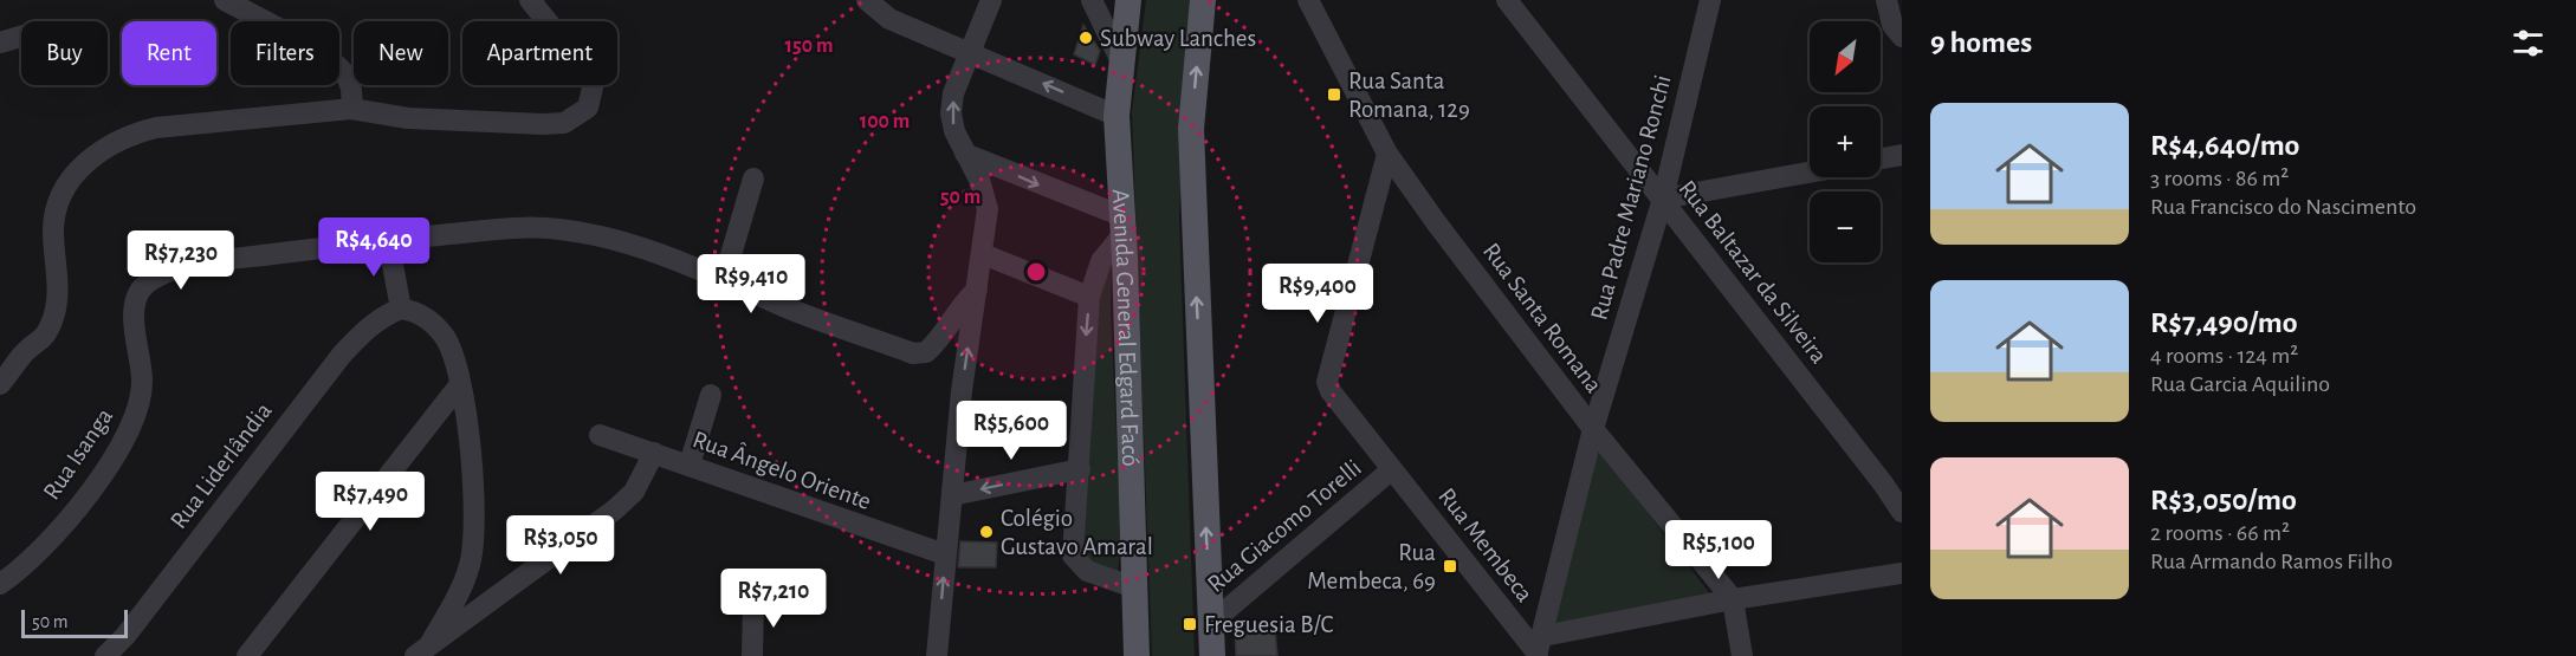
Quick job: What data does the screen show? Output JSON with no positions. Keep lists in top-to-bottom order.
{
  "streets": {
    "main road": ["Avenida General Edgard Facó"],
    "street": [
      "Rua Padre Mariano Ronchi",
      "Rua Baltazar da Silveira",
      "Rua Santa Romana",
      "Rua Isanga",
      "Rua Liderlândia",
      "Rua Ângelo Oriente",
      "Rua Giacomo Torelli",
      "Rua Membeca"
    ]
  },
  "crossings": [
    ["Rua Padre Mariano Ronchi", "Rua Baltazar da Silveira"],
    ["Rua Padre Mariano Ronchi", "Rua Santa Romana"],
    ["Rua Padre Mariano Ronchi", "Rua Membeca"],
    ["Rua Santa Romana", "Rua Membeca"],
    ["Rua Giacomo Torelli", "Rua Membeca"]
  ],
  "places": {
    "other": ["Subway Lanches", "Colégio Gustavo Amaral"],
    "transit": ["Rua Santa Romana, 129", "Rua Membeca, 69", "Freguesia B/C"]
  },
  "scale_bar": "50 m",
  "north": "bottom left",
  "page": {
    "heading": "9 homes",
    "map_buttons": ["+", "−"],
    "chip": [
      "Buy",
      "Rent",
      "Filters",
      "New",
      "Apartment"
    ],
    "list": [
      {
        "name": "R$4,640/mo",
        "note": "3 rooms · 86 m² · Rua Francisco do Nascimento"
      },
      {
        "name": "R$7,490/mo",
        "note": "4 rooms · 124 m² · Rua Garcia Aquilino"
      },
      {
        "name": "R$3,050/mo",
        "note": "2 rooms · 66 m² · Rua Armando Ramos Filho"
      }
    ],
    "price": [
      "R$4,640",
      "R$7,230",
      "R$9,410",
      "R$9,400",
      "R$5,600",
      "R$7,490",
      "R$3,050",
      "R$5,100",
      "R$7,210"
    ],
    "scale": "50 m"
  },
  "rings": ["150 m", "100 m", "50 m"]
}
